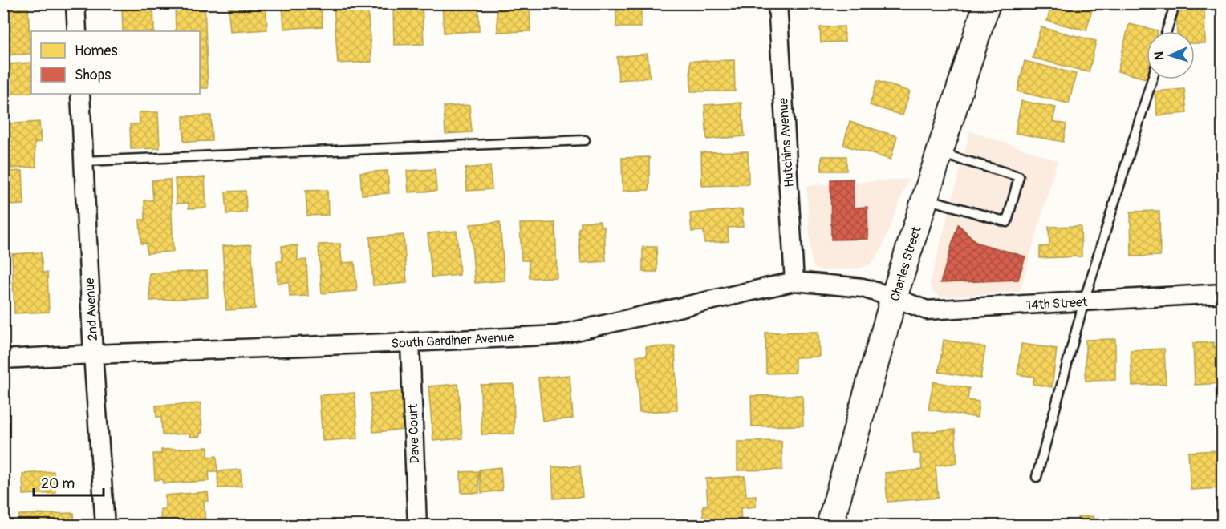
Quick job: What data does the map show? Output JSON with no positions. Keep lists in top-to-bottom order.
{
  "streets": {
    "main road": ["Charles Street"],
    "street": [
      "Hutchins Avenue",
      "14th Street",
      "2nd Avenue",
      "South Gardiner Avenue",
      "Dave Court"
    ]
  },
  "crossings": [
    ["Hutchins Avenue", "South Gardiner Avenue"],
    ["Charles Street", "14th Street"],
    ["Charles Street", "South Gardiner Avenue"],
    ["14th Street", "South Gardiner Avenue"],
    ["2nd Avenue", "South Gardiner Avenue"],
    ["South Gardiner Avenue", "Dave Court"]
  ],
  "legend": ["Homes", "Shops"],
  "scale_bar": "20 m",
  "north": "left"
}
